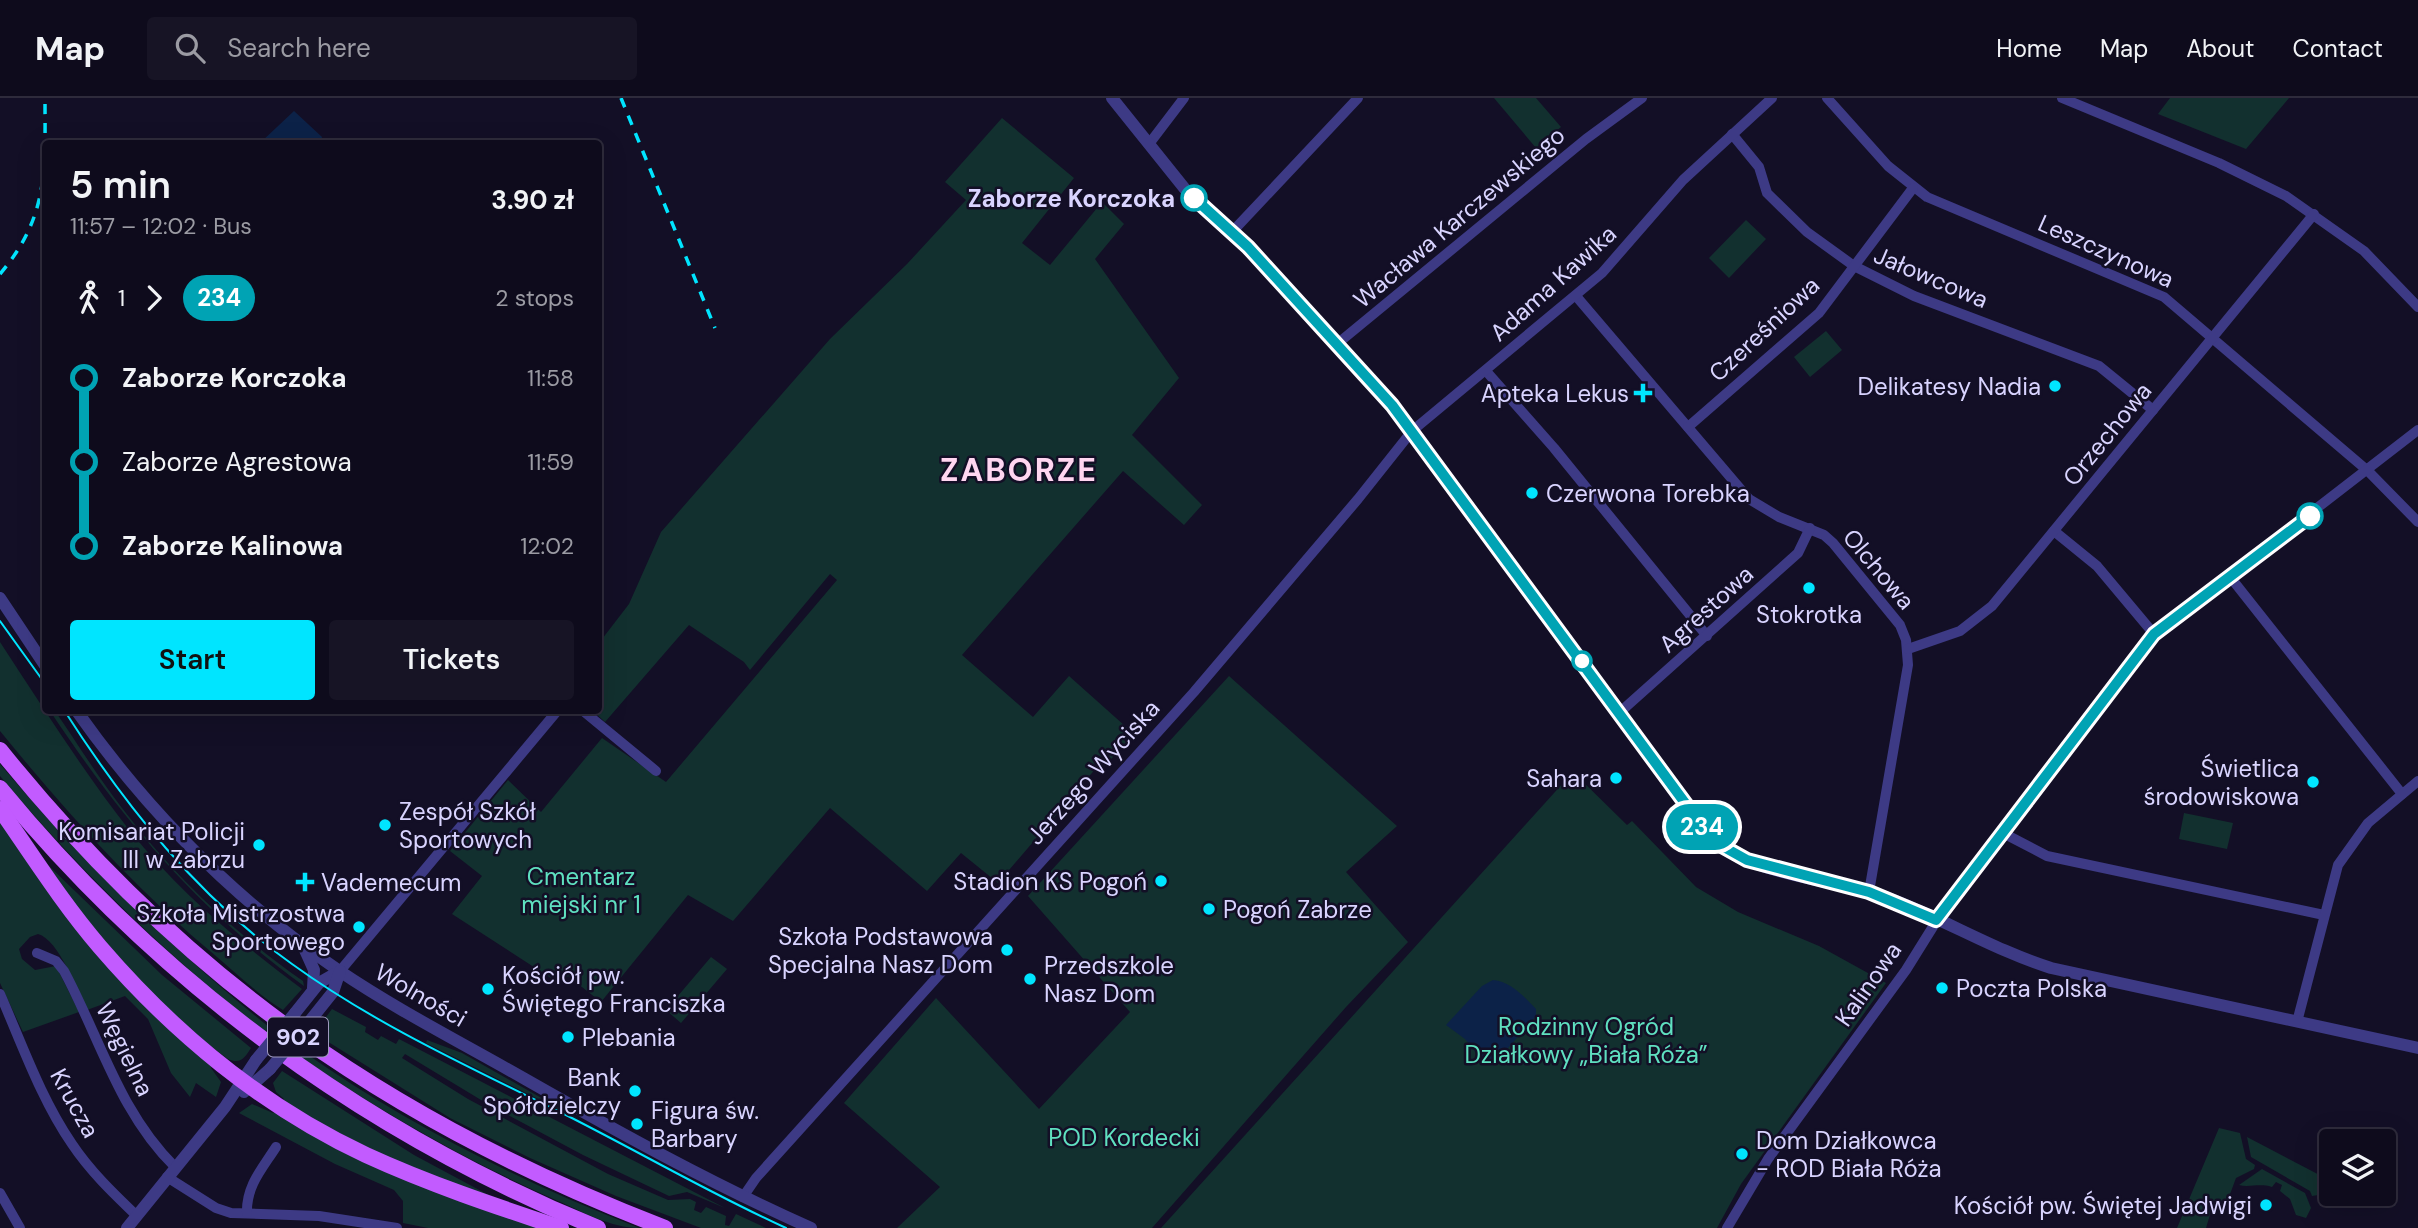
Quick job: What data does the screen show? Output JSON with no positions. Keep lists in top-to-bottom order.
{
  "streets": {
    "main road": ["902"],
    "street": [
      "Wacława Karczewskiego",
      "Leszczynowa",
      "Jałowcowa",
      "Adama Kawika",
      "Czereśniowa",
      "Orzechowa",
      "Olchowa",
      "Agrestowa",
      "Jerzego Wyciska",
      "Kalinowa",
      "Wolności",
      "Węgielna",
      "Krucza"
    ]
  },
  "crossings": [
    ["Leszczynowa", "Czereśniowa"],
    ["Leszczynowa", "Orzechowa"],
    ["Leszczynowa", "Kalinowa"],
    ["Jałowcowa", "Adama Kawika"],
    ["Jałowcowa", "Czereśniowa"],
    ["Jałowcowa", "Orzechowa"],
    ["Adama Kawika", "Olchowa"],
    ["Adama Kawika", "Jerzego Wyciska"],
    ["Czereśniowa", "Olchowa"],
    ["Orzechowa", "Olchowa"],
    ["Olchowa", "Agrestowa"],
    ["Jerzego Wyciska", "Wolności"]
  ],
  "districts": ["ZABORZE"],
  "parks": ["Cmentarz miejski nr 1", "Rodzinny Ogród Działkowy „Biała Róża”", "POD Kordecki"],
  "places": {
    "other": [
      "Zaborze Korczoka",
      "Delikatesy Nadia",
      "Czerwona Torebka",
      "Stokrotka",
      "Sahara",
      "Świetlica środowiskowa",
      "Zespół Szkół Sportowych",
      "Komisariat Policji III w Zabrzu",
      "Stadion KS Pogoń",
      "Pogoń Zabrze",
      "Szkoła Mistrzostwa Sportowego",
      "Szkoła Podstawowa Specjalna Nasz Dom",
      "Przedszkole Nasz Dom",
      "Poczta Polska",
      "Kościół pw. Świętego Franciszka",
      "Plebania",
      "Bank Spółdzielczy",
      "Figura św. Barbary",
      "Dom Działkowca - ROD Biała Róża",
      "Kościół pw. Świętej Jadwigi"
    ],
    "health": ["Apteka Lekus", "Vademecum"]
  },
  "lines": ["bus line 234"],
  "page": {
    "header": "Map",
    "search": "Search here",
    "nav": [
      "Home",
      "Map",
      "About",
      "Contact"
    ],
    "on_map": "234",
    "heading": ["5 min", "11:57 – 12:02 · Bus", "3.90 zł"],
    "legs": ["1", "234", "2 stops"],
    "list": [
      {
        "name": "Zaborze Korczoka",
        "value": "11:58"
      },
      {
        "name": "Zaborze Agrestowa",
        "value": "11:59"
      },
      {
        "name": "Zaborze Kalinowa",
        "value": "12:02"
      }
    ],
    "buttons": ["Start", "Tickets"]
  }
}
